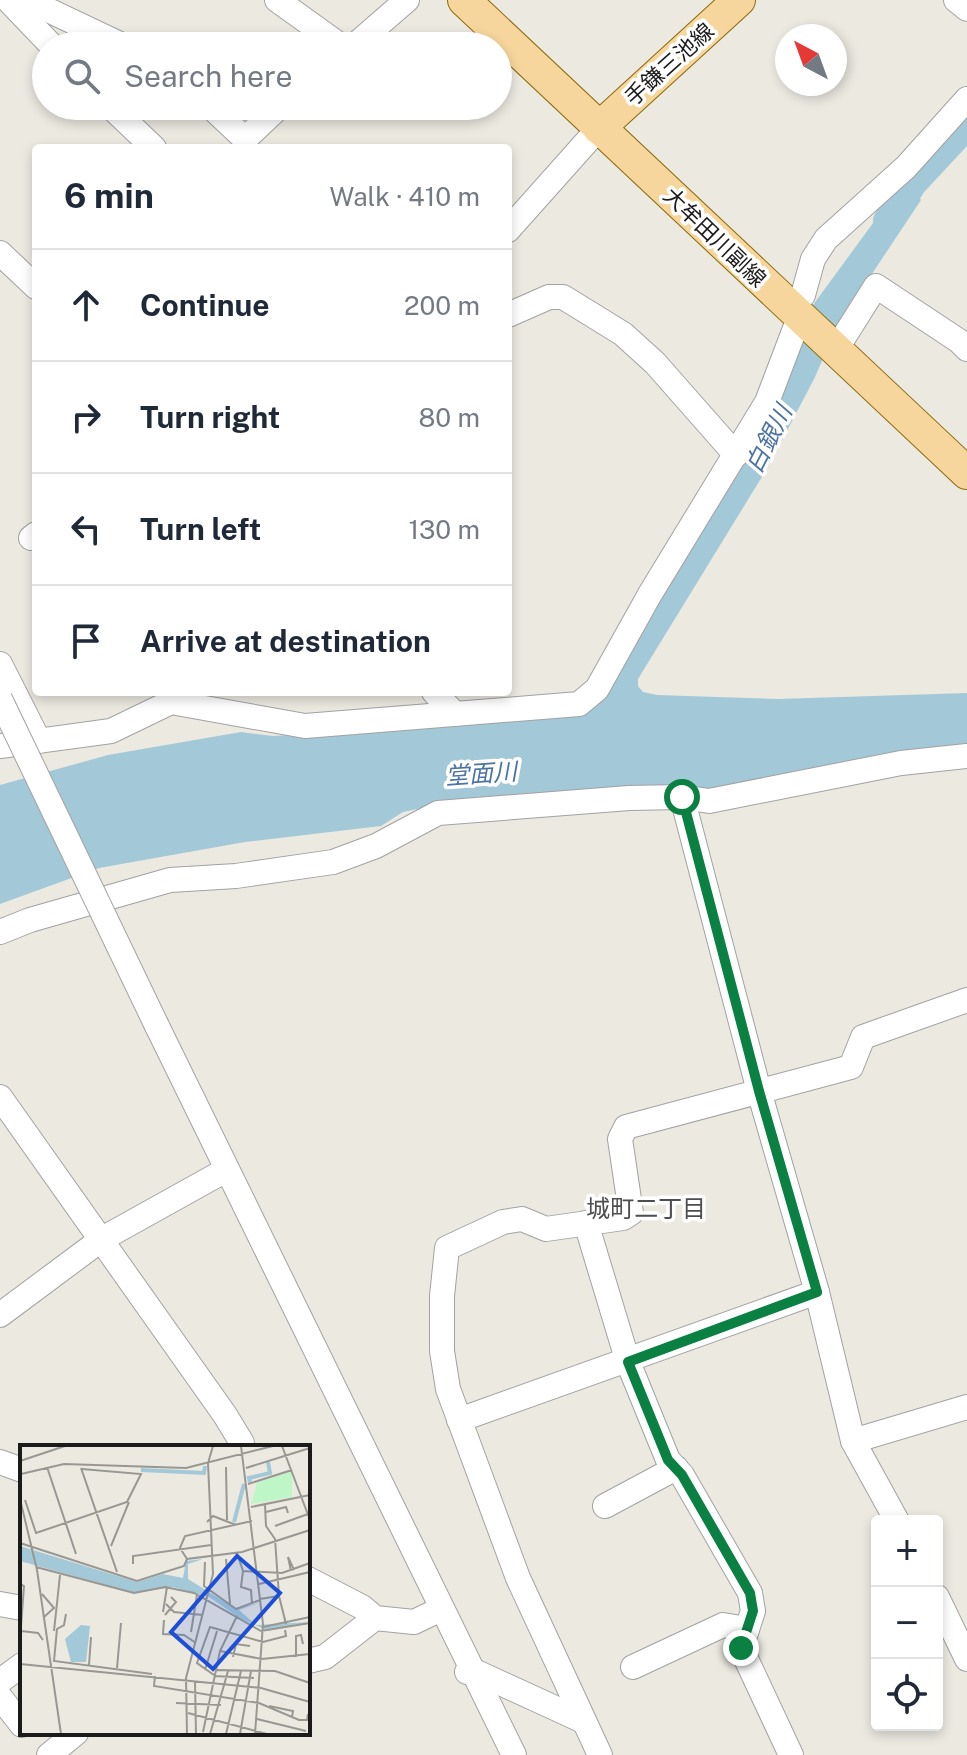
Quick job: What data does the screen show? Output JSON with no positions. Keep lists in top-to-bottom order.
{
  "streets": {
    "main road": ["手鎌三池線", "大牟田川副線"]
  },
  "crossings": [
    ["手鎌三池線", "大牟田川副線"]
  ],
  "districts": ["城町二丁目"],
  "water": ["白銀川", "堂面川"],
  "north": "top left",
  "page": {
    "search": "Search here",
    "heading": ["6 min", "Walk · 410 m"],
    "list": [
      ["Continue", "200 m"],
      ["Turn right", "80 m"],
      ["Turn left", "130 m"],
      "Arrive at destination"
    ],
    "map_buttons": ["+", "−"]
  }
}
